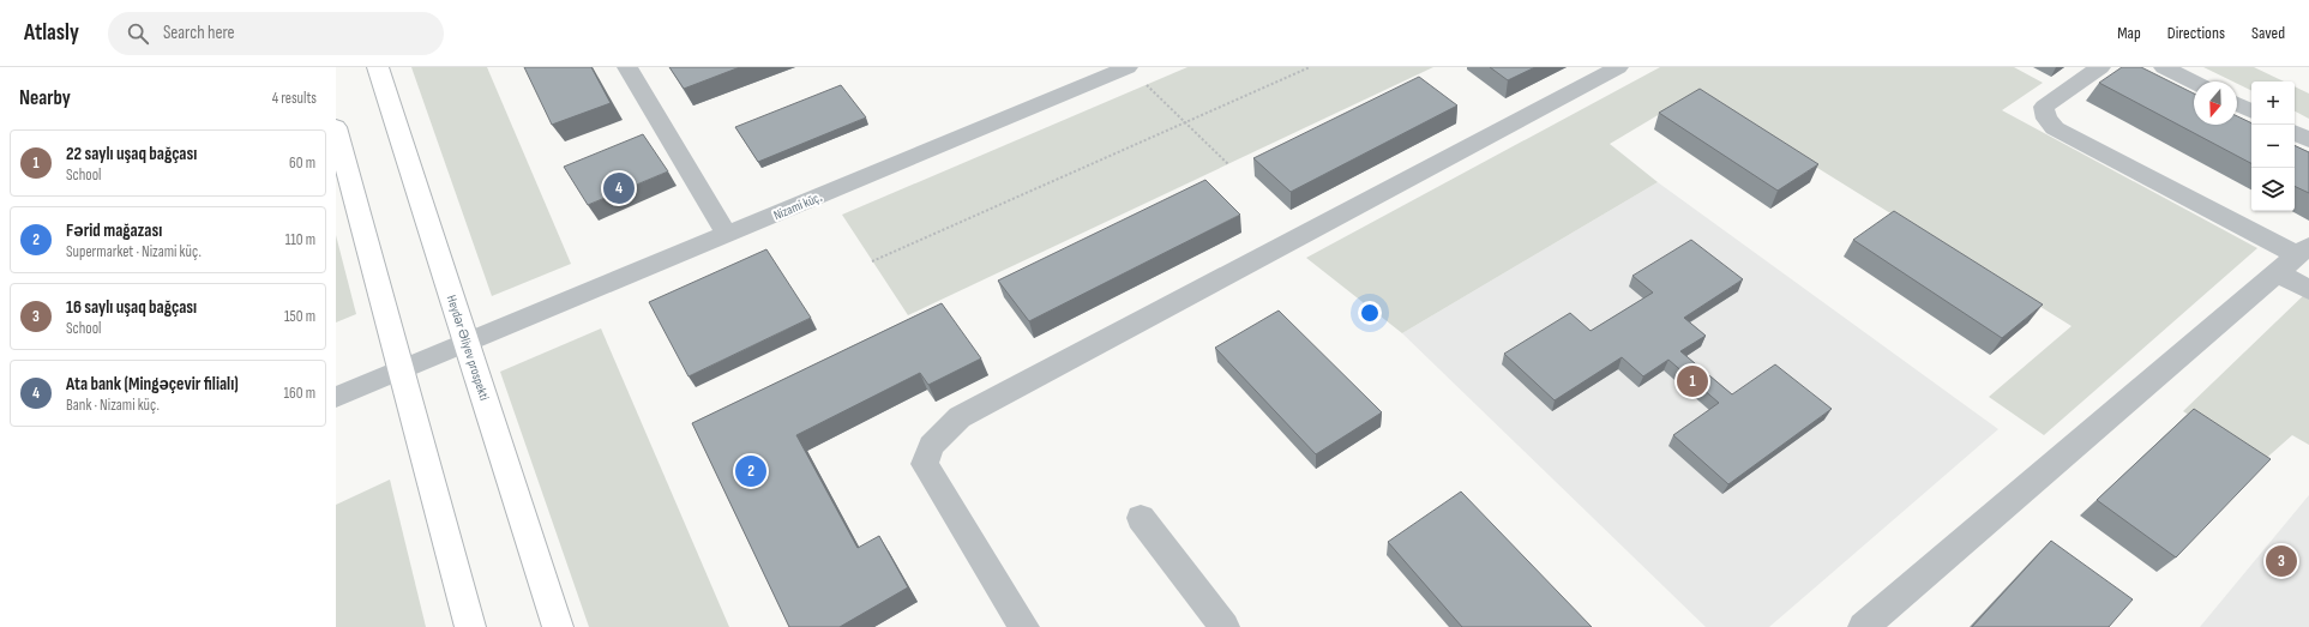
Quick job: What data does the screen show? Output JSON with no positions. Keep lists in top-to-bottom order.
{
  "streets": {
    "main road": ["Heydər Əliyev prospekti"],
    "street": ["Nizami küç."]
  },
  "crossings": [
    ["Nizami küç.", "Heydər Əliyev prospekti"]
  ],
  "north": "bottom",
  "page": {
    "header": "Atlasly",
    "search": "Search here",
    "nav": ["Map", "Directions", "Saved"],
    "heading": ["Nearby", "4 results"],
    "map_buttons": ["+", "−"],
    "list": [
      {
        "mark": "1",
        "name": "22 saylı uşaq bağçası",
        "note": "School",
        "value": "60 m"
      },
      {
        "mark": "2",
        "name": "Fərid mağazası",
        "note": "Supermarket · Nizami küç.",
        "value": "110 m"
      },
      {
        "mark": "3",
        "name": "16 saylı uşaq bağçası",
        "note": "School",
        "value": "150 m"
      },
      {
        "mark": "4",
        "name": "Ata bank (Mingəçevir filialı)",
        "note": "Bank · Nizami küç.",
        "value": "160 m"
      }
    ],
    "pins": [
      "4",
      "1",
      "2",
      "3"
    ]
  }
}
